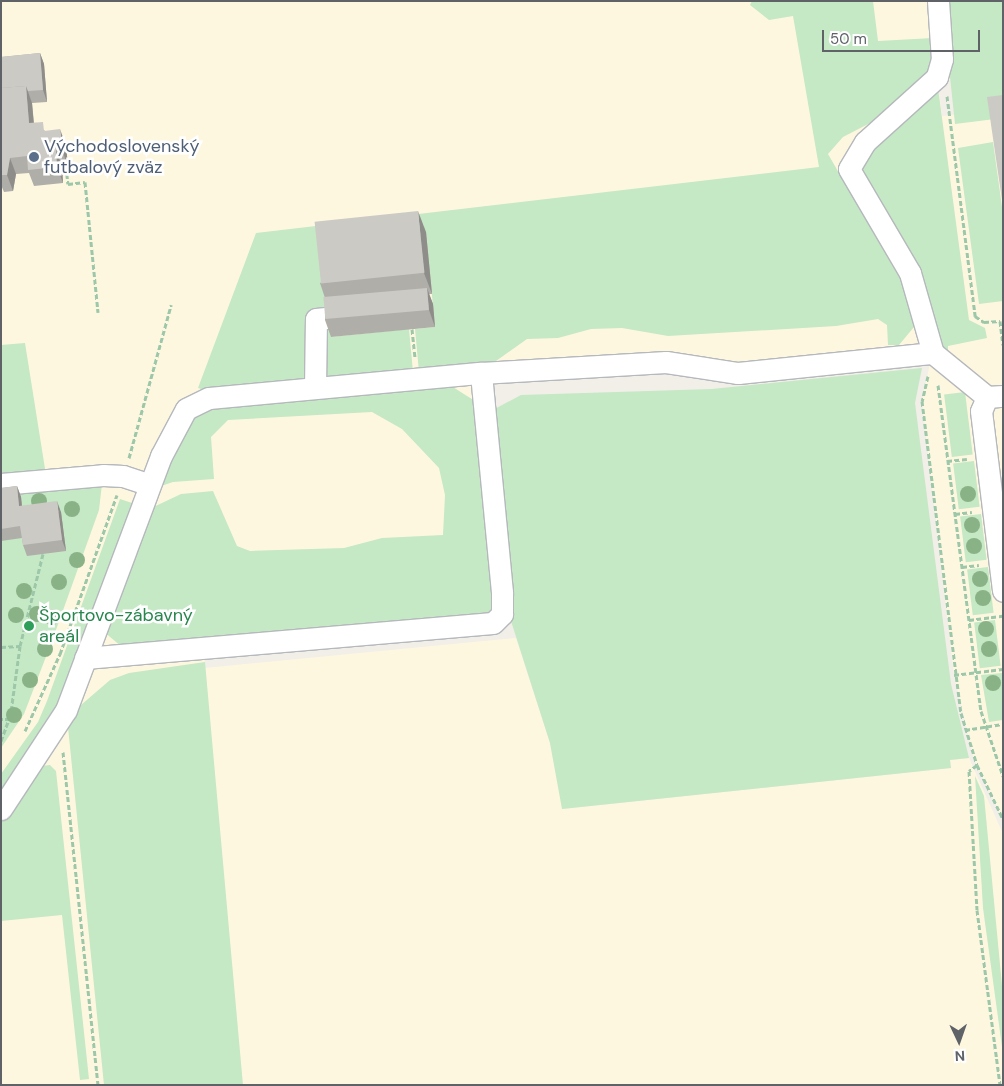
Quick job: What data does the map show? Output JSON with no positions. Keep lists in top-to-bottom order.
{
  "places": ["Východoslovenský futbalový zväz", "Športovo-zábavný areál"],
  "scale_bar": "50 m",
  "north": "bottom"
}
